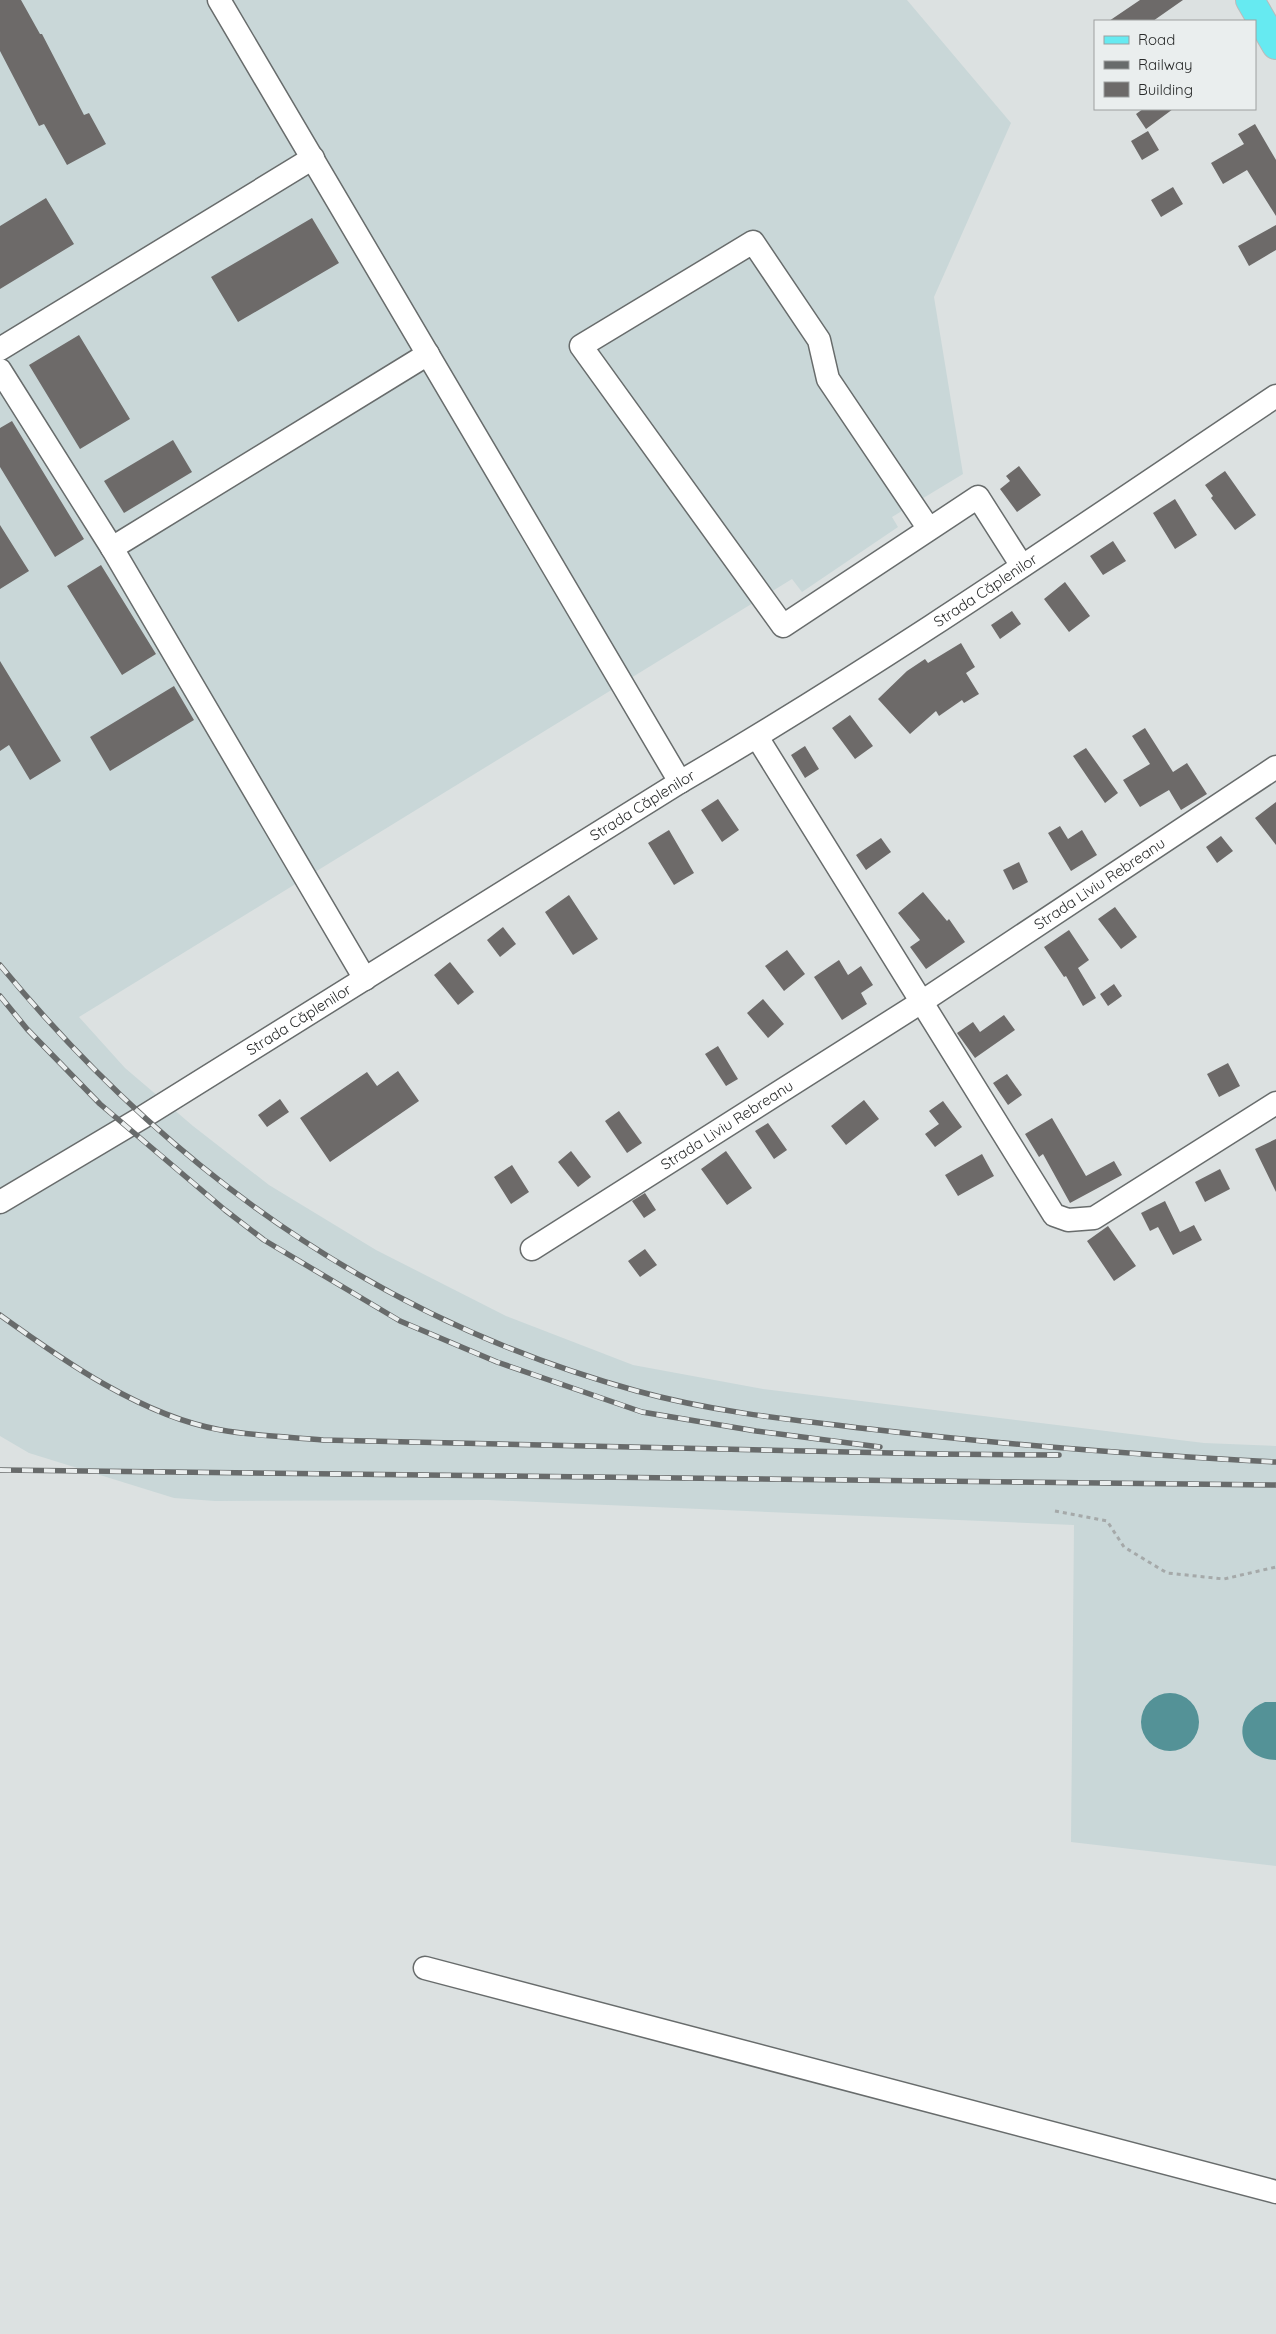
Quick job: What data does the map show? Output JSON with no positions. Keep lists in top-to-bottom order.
{
  "streets": {
    "street": ["Strada Căplenilor", "Strada Liviu Rebreanu"]
  },
  "legend": ["Road", "Railway", "Building"]
}
